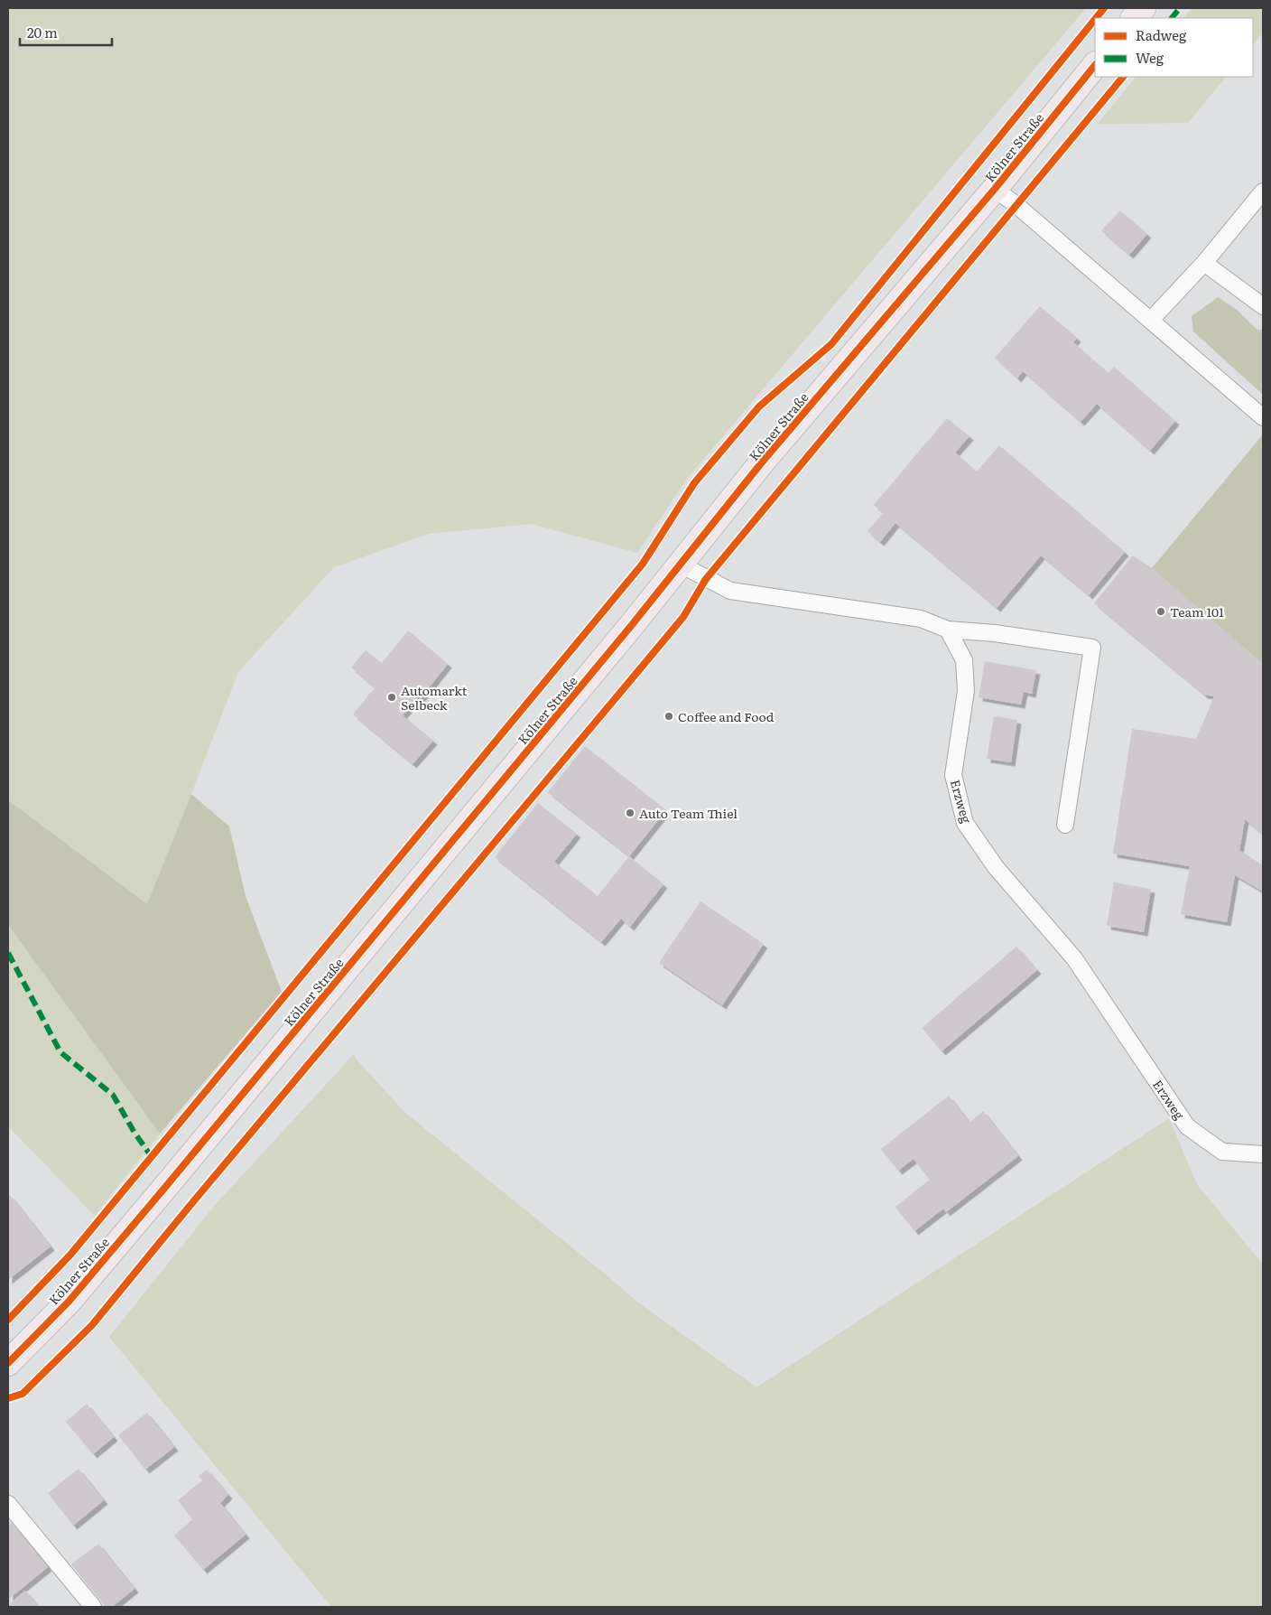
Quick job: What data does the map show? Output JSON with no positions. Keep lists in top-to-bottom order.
{
  "streets": {
    "main road": ["Kölner Straße"],
    "lane": ["Erzweg"]
  },
  "places": [
    "Team 101",
    "Automarkt Selbeck",
    "Coffee and Food",
    "Auto Team Thiel"
  ],
  "legend": ["Radweg", "Weg"],
  "scale_bar": "20 m"
}
